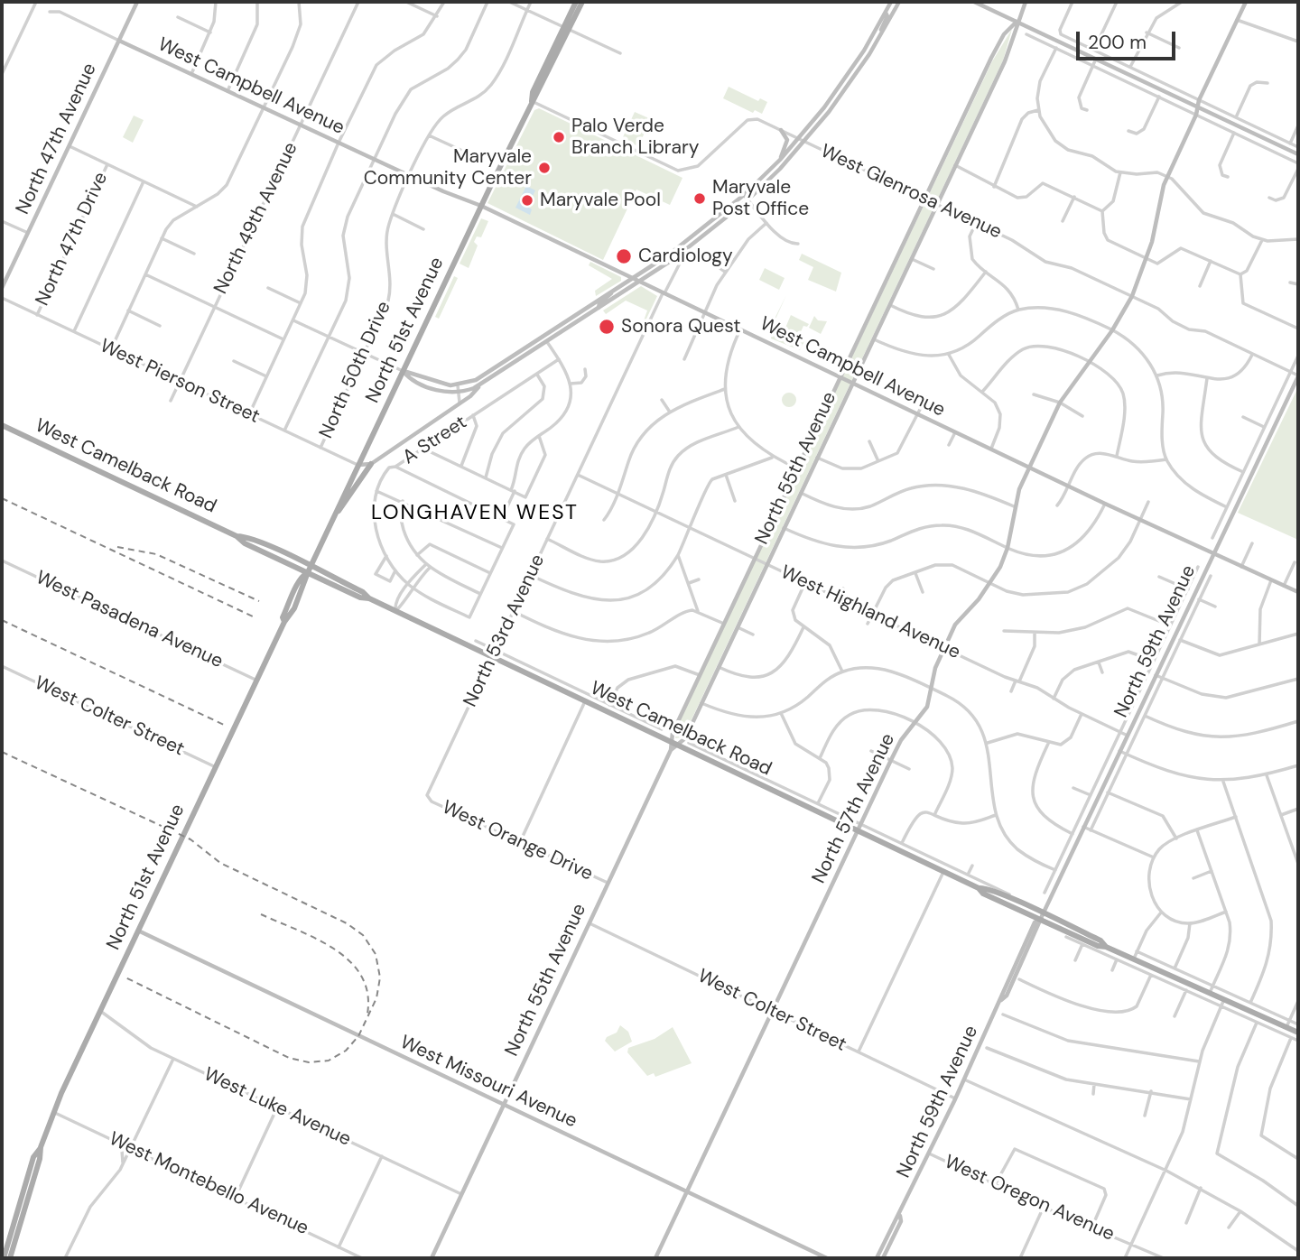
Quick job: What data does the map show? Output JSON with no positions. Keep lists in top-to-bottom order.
{
  "streets": {
    "main road": ["North 51st Avenue", "West Camelback Road"],
    "street": [
      "West Campbell Avenue",
      "North 47th Avenue",
      "West Glenrosa Avenue",
      "North 49th Avenue",
      "North 47th Drive",
      "North 50th Drive",
      "West Pierson Street",
      "A Street",
      "North 55th Avenue",
      "West Highland Avenue",
      "West Pasadena Avenue",
      "North 53rd Avenue",
      "North 59th Avenue",
      "West Colter Street",
      "North 57th Avenue",
      "West Orange Drive",
      "West Missouri Avenue",
      "West Luke Avenue",
      "West Montebello Avenue",
      "West Oregon Avenue"
    ]
  },
  "crossings": [
    ["West Campbell Avenue", "North 47th Avenue"],
    ["West Campbell Avenue", "North 49th Avenue"],
    ["West Campbell Avenue", "North 51st Avenue"],
    ["West Campbell Avenue", "North 50th Drive"],
    ["West Campbell Avenue", "North 55th Avenue"],
    ["West Campbell Avenue", "North 53rd Avenue"],
    ["West Campbell Avenue", "North 59th Avenue"],
    ["West Campbell Avenue", "North 57th Avenue"],
    ["West Glenrosa Avenue", "North 51st Avenue"],
    ["West Glenrosa Avenue", "North 55th Avenue"],
    ["West Glenrosa Avenue", "North 59th Avenue"],
    ["West Glenrosa Avenue", "North 57th Avenue"],
    ["North 49th Avenue", "West Pierson Street"],
    ["North 47th Drive", "West Pierson Street"],
    ["North 51st Avenue", "West Pierson Street"],
    ["North 51st Avenue", "West Camelback Road"],
    ["North 51st Avenue", "West Pasadena Avenue"],
    ["North 51st Avenue", "West Colter Street"],
    ["North 51st Avenue", "West Missouri Avenue"],
    ["North 51st Avenue", "West Luke Avenue"],
    ["North 51st Avenue", "West Montebello Avenue"],
    ["North 50th Drive", "West Pierson Street"],
    ["West Camelback Road", "North 55th Avenue"],
    ["West Camelback Road", "North 53rd Avenue"],
    ["West Camelback Road", "North 59th Avenue"],
    ["West Camelback Road", "North 57th Avenue"],
    ["North 55th Avenue", "West Highland Avenue"],
    ["North 55th Avenue", "West Colter Street"],
    ["North 55th Avenue", "West Orange Drive"],
    ["North 55th Avenue", "West Missouri Avenue"],
    ["North 55th Avenue", "West Luke Avenue"],
    ["West Highland Avenue", "North 53rd Avenue"],
    ["West Highland Avenue", "North 59th Avenue"],
    ["West Highland Avenue", "North 57th Avenue"],
    ["North 53rd Avenue", "West Orange Drive"],
    ["North 59th Avenue", "West Colter Street"],
    ["North 59th Avenue", "West Oregon Avenue"],
    ["West Colter Street", "North 57th Avenue"],
    ["North 57th Avenue", "West Missouri Avenue"]
  ],
  "districts": ["LONGHAVEN WEST"],
  "places": [
    "Palo Verde Branch Library",
    "Maryvale Community Center",
    "Maryvale Post Office",
    "Maryvale Pool",
    "Cardiology",
    "Sonora Quest"
  ],
  "scale_bar": "200 m"
}
